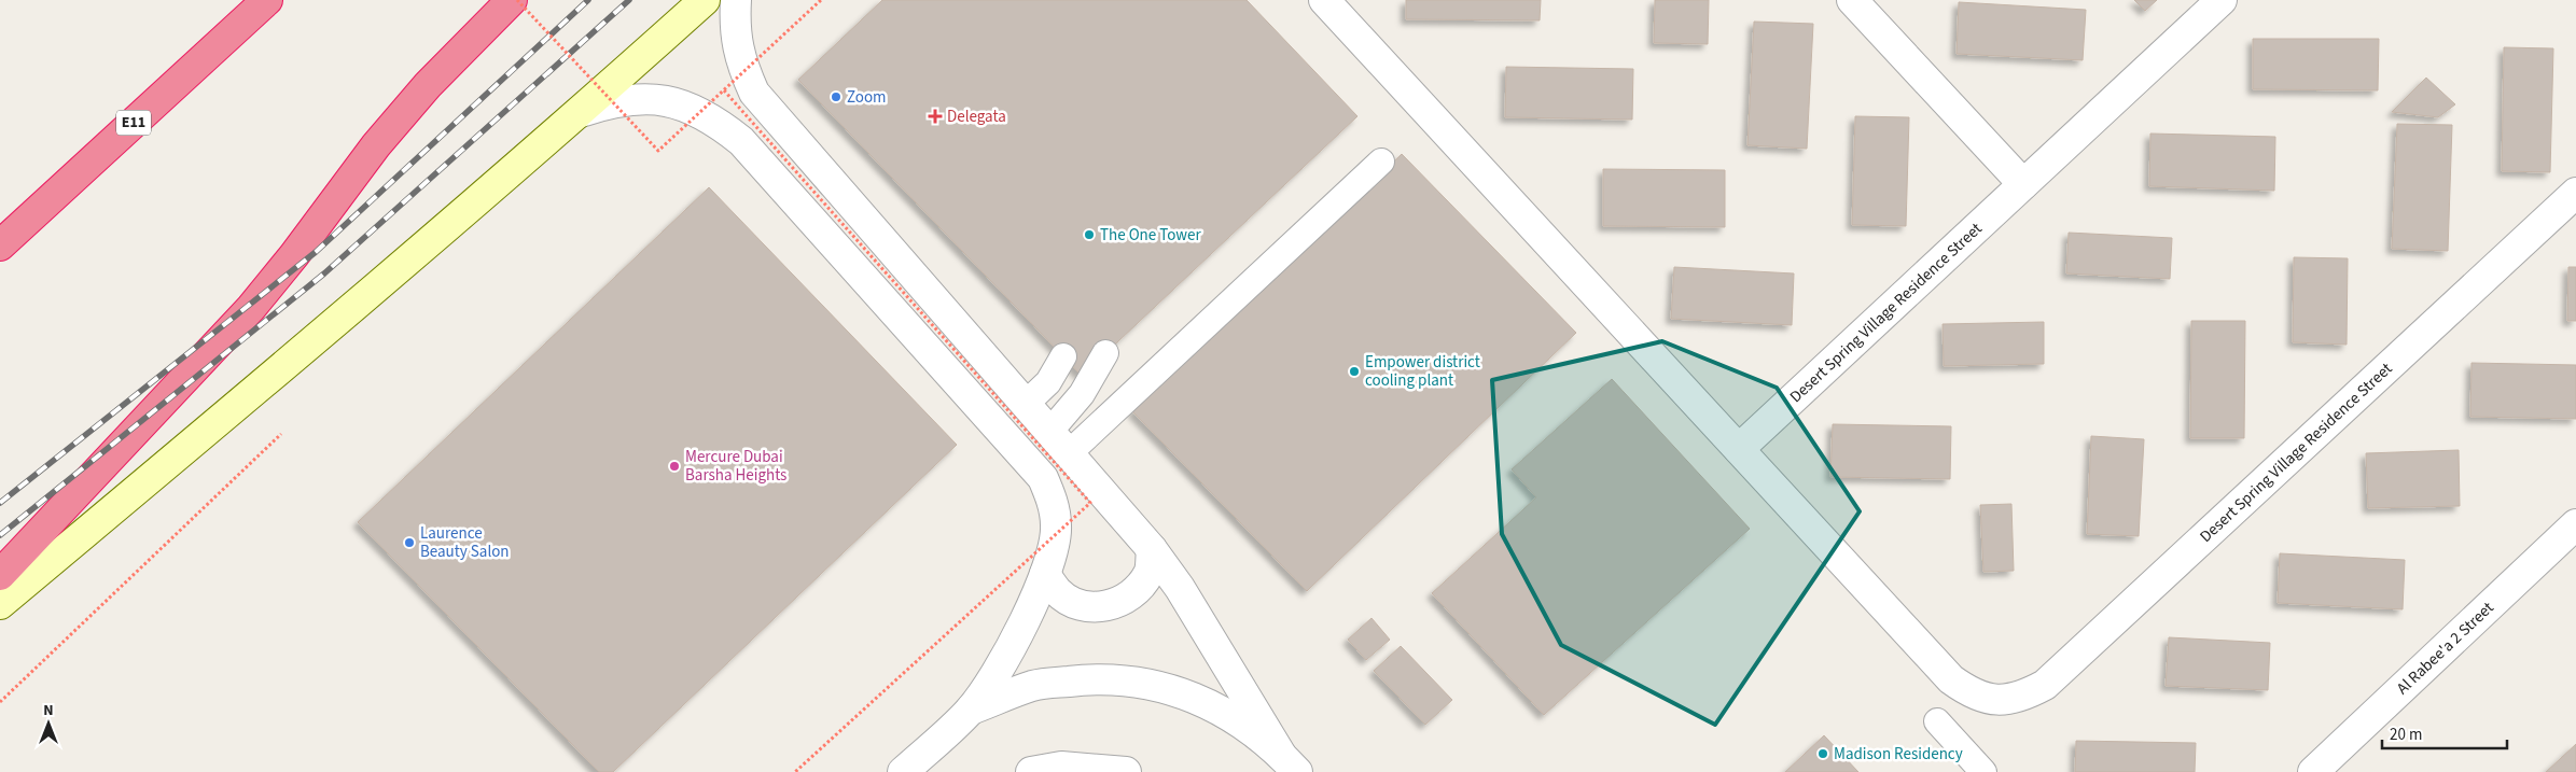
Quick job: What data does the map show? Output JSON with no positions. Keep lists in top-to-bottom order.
{
  "streets": {
    "highway": ["E11"],
    "street": ["Desert Spring Village Residence Street", "Al Rabee'a 2 Street"]
  },
  "places": {
    "other": [
      "Zoom",
      "The One Tower",
      "Empower district cooling plant",
      "Mercure Dubai Barsha Heights",
      "Laurence Beauty Salon",
      "Madison Residency"
    ],
    "health": ["Delegata"]
  },
  "scale_bar": "20 m",
  "north": "top"
}
